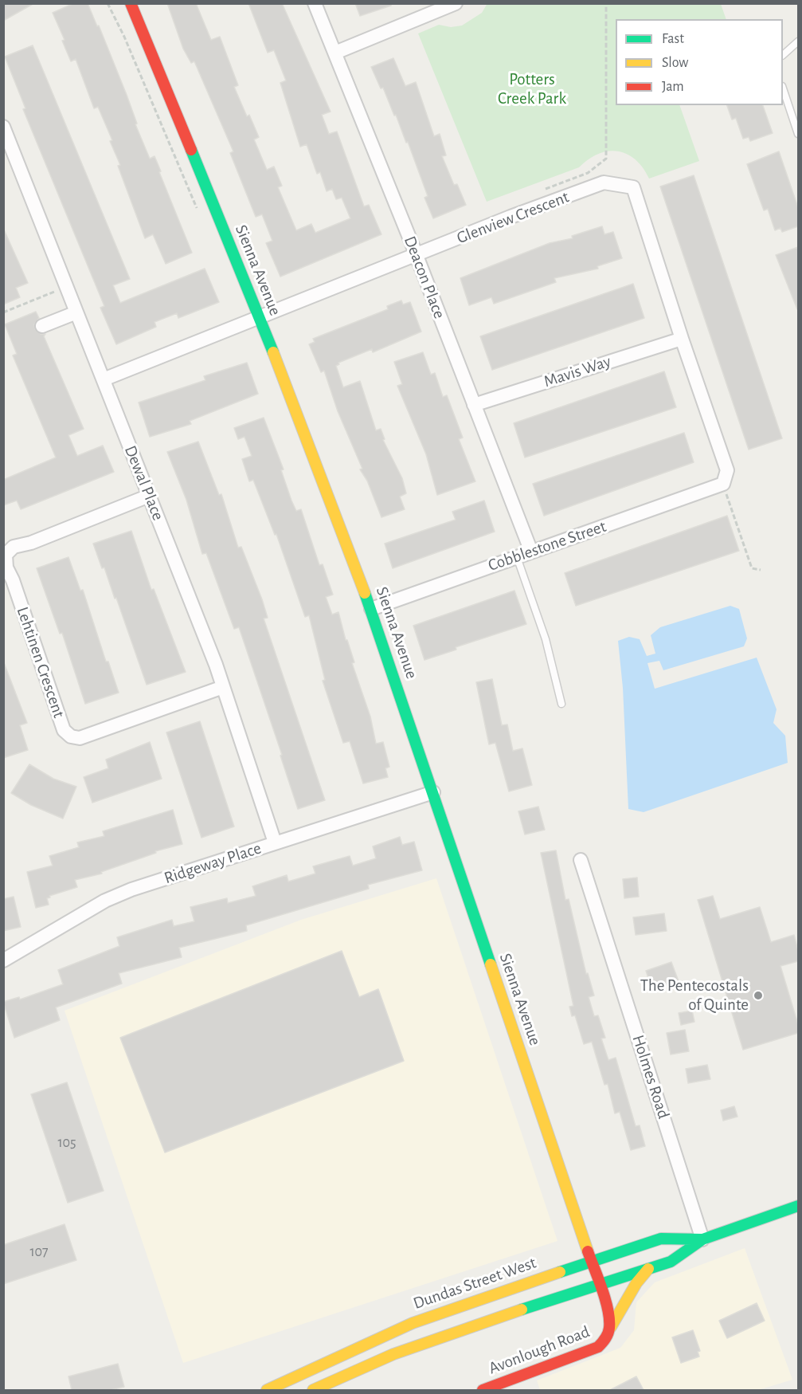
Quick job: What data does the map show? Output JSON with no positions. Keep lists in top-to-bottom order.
{
  "streets": {
    "street": [
      "Glenview Crescent",
      "Sienna Avenue",
      "Deacon Place",
      "Mavis Way",
      "Dewal Place",
      "Cobblestone Street",
      "Lehtinen Crescent",
      "Ridgeway Place",
      "Holmes Road",
      "Dundas Street West",
      "Avonlough Road"
    ]
  },
  "crossings": [
    ["Glenview Crescent", "Sienna Avenue"],
    ["Glenview Crescent", "Deacon Place"],
    ["Glenview Crescent", "Mavis Way"],
    ["Glenview Crescent", "Dewal Place"],
    ["Glenview Crescent", "Cobblestone Street"],
    ["Sienna Avenue", "Cobblestone Street"],
    ["Sienna Avenue", "Ridgeway Place"],
    ["Sienna Avenue", "Dundas Street West"],
    ["Sienna Avenue", "Avonlough Road"],
    ["Deacon Place", "Mavis Way"],
    ["Deacon Place", "Cobblestone Street"],
    ["Dewal Place", "Lehtinen Crescent"],
    ["Dewal Place", "Ridgeway Place"],
    ["Holmes Road", "Dundas Street West"],
    ["Dundas Street West", "Avonlough Road"]
  ],
  "parks": ["Potters Creek Park"],
  "places": ["The Pentecostals of Quinte"],
  "house_numbers": ["105", "107"],
  "legend": ["Fast", "Slow", "Jam"]
}
